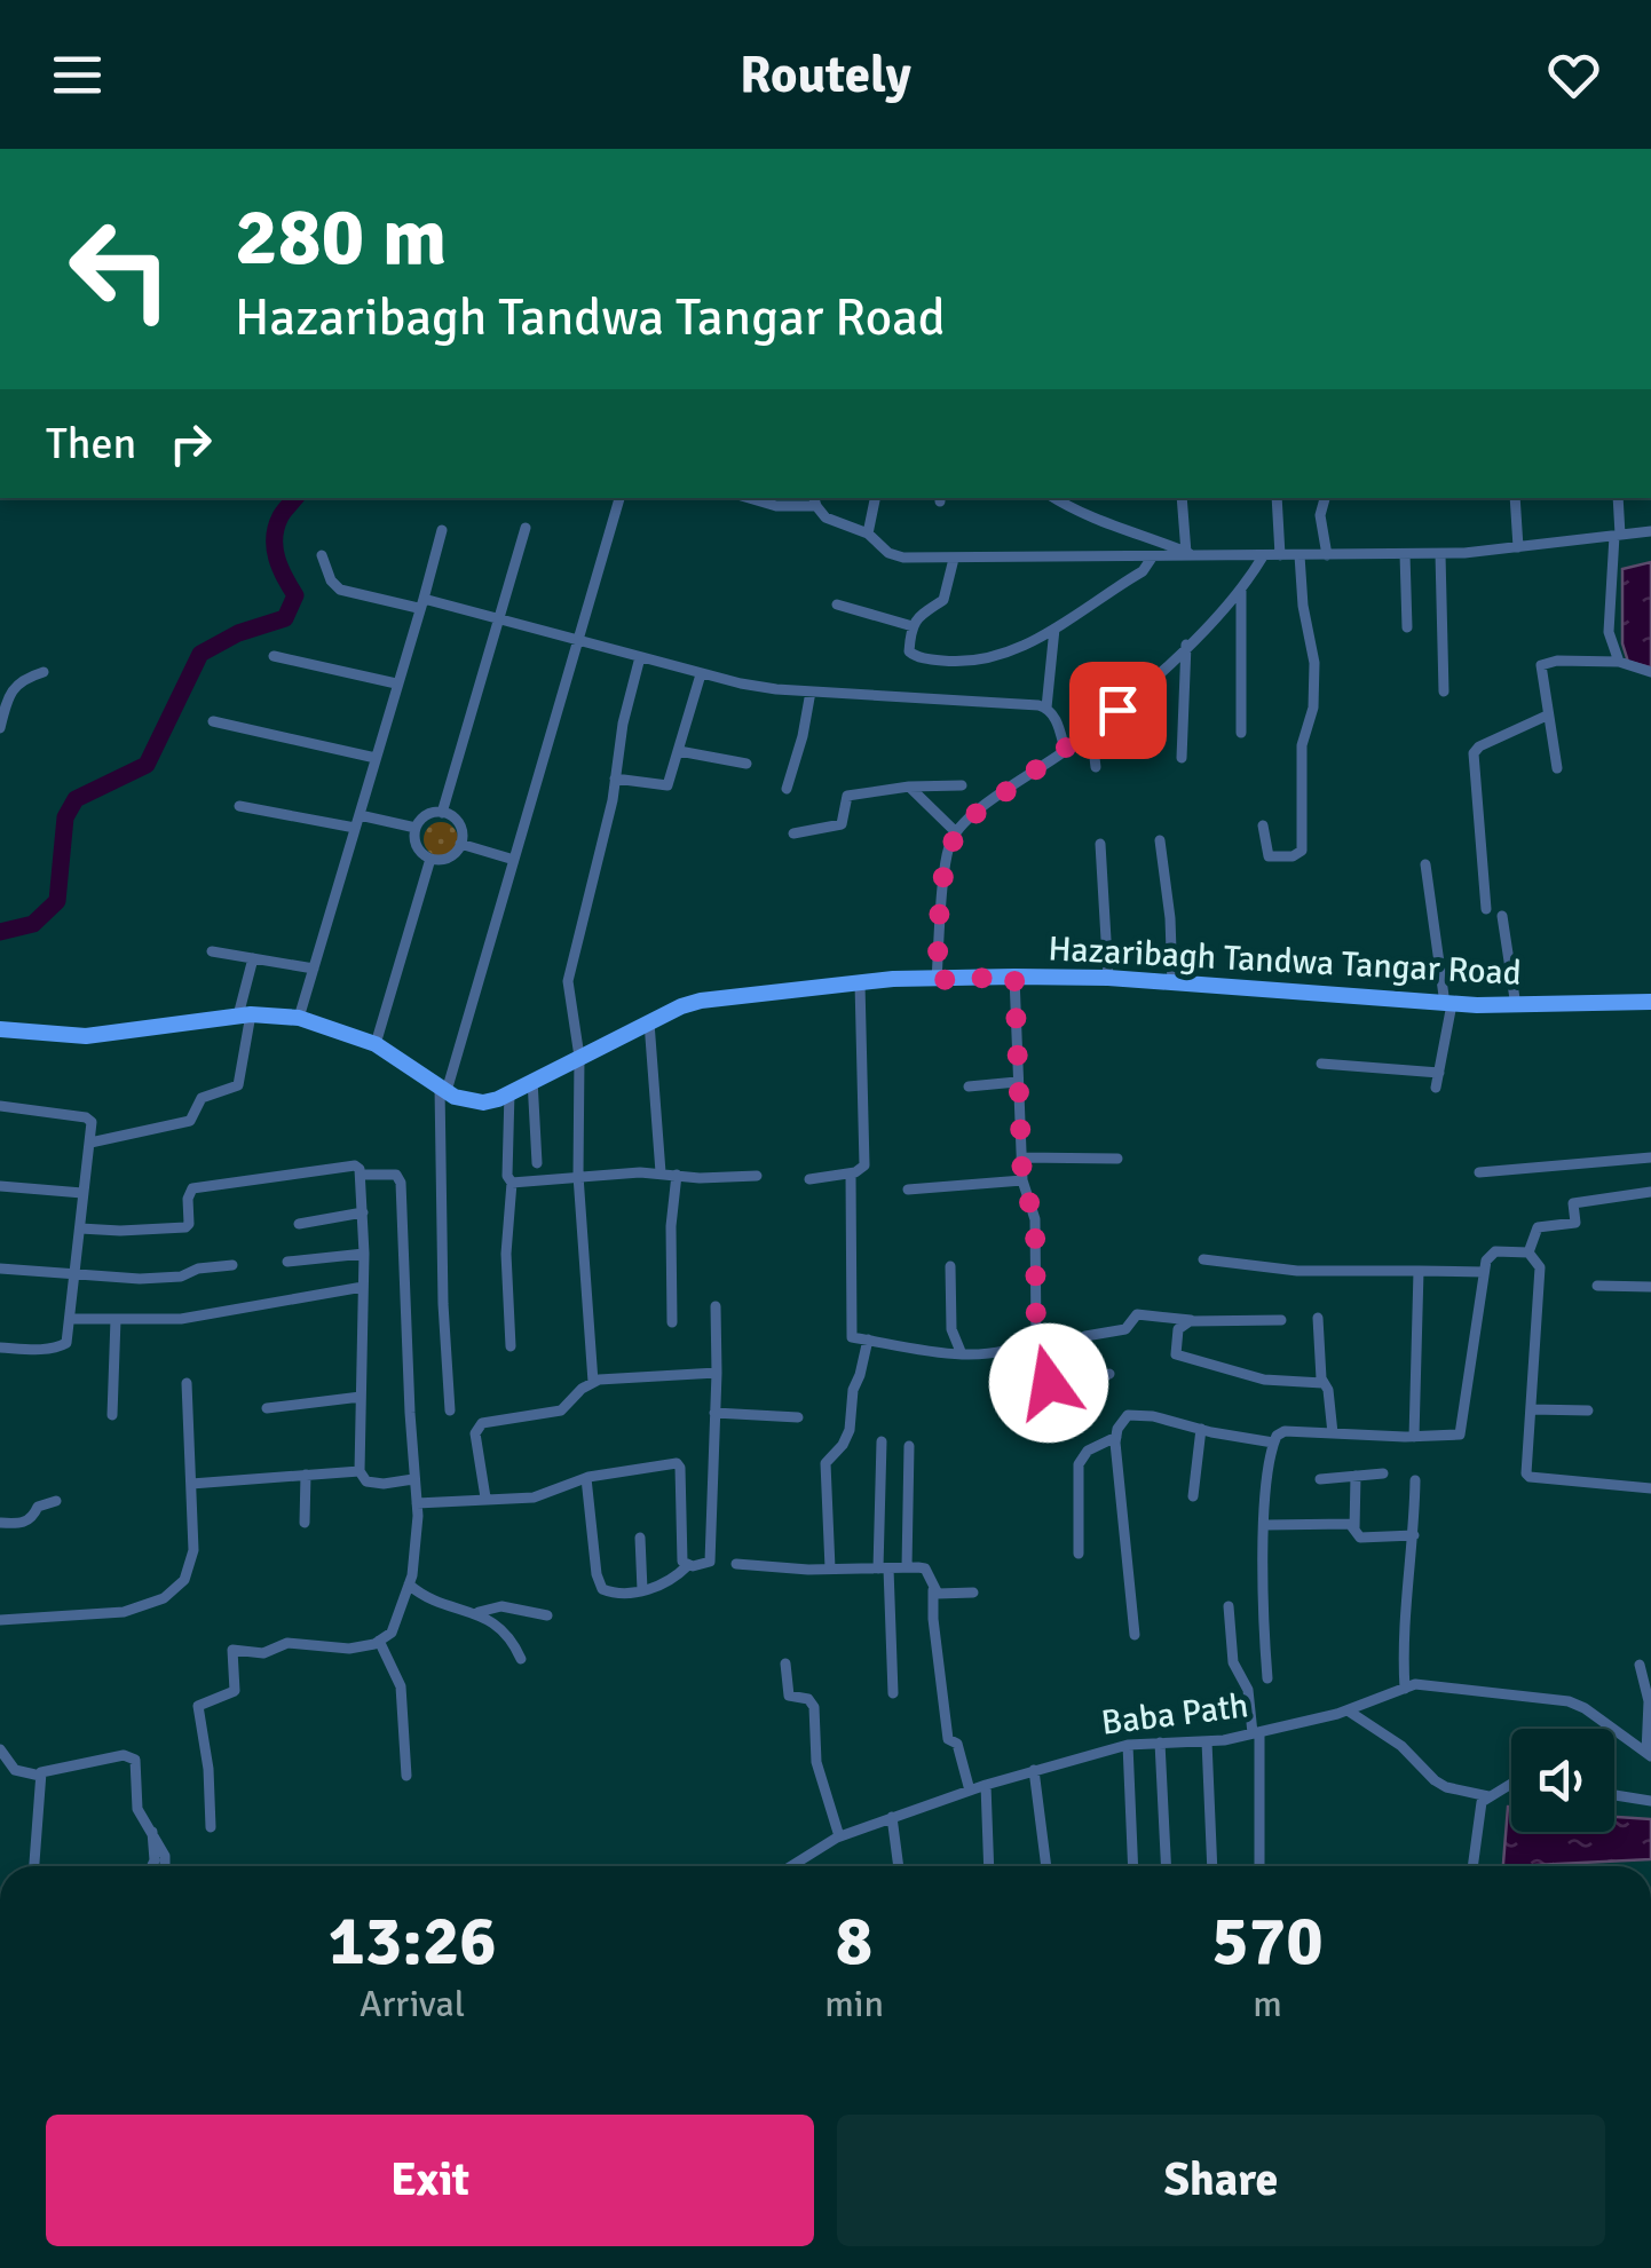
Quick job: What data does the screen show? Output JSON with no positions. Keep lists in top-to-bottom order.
{
  "streets": {
    "main road": ["Hazaribagh Tandwa Tangar Road"],
    "street": ["Baba Path"]
  },
  "page": {
    "header": "Routely",
    "turn": ["280 m", "Hazaribagh Tandwa Tangar Road"],
    "then": "Then",
    "eta": [
      "13:26",
      "Arrival",
      "8",
      "min",
      "570",
      "m"
    ],
    "buttons": ["Exit", "Share"]
  }
}
